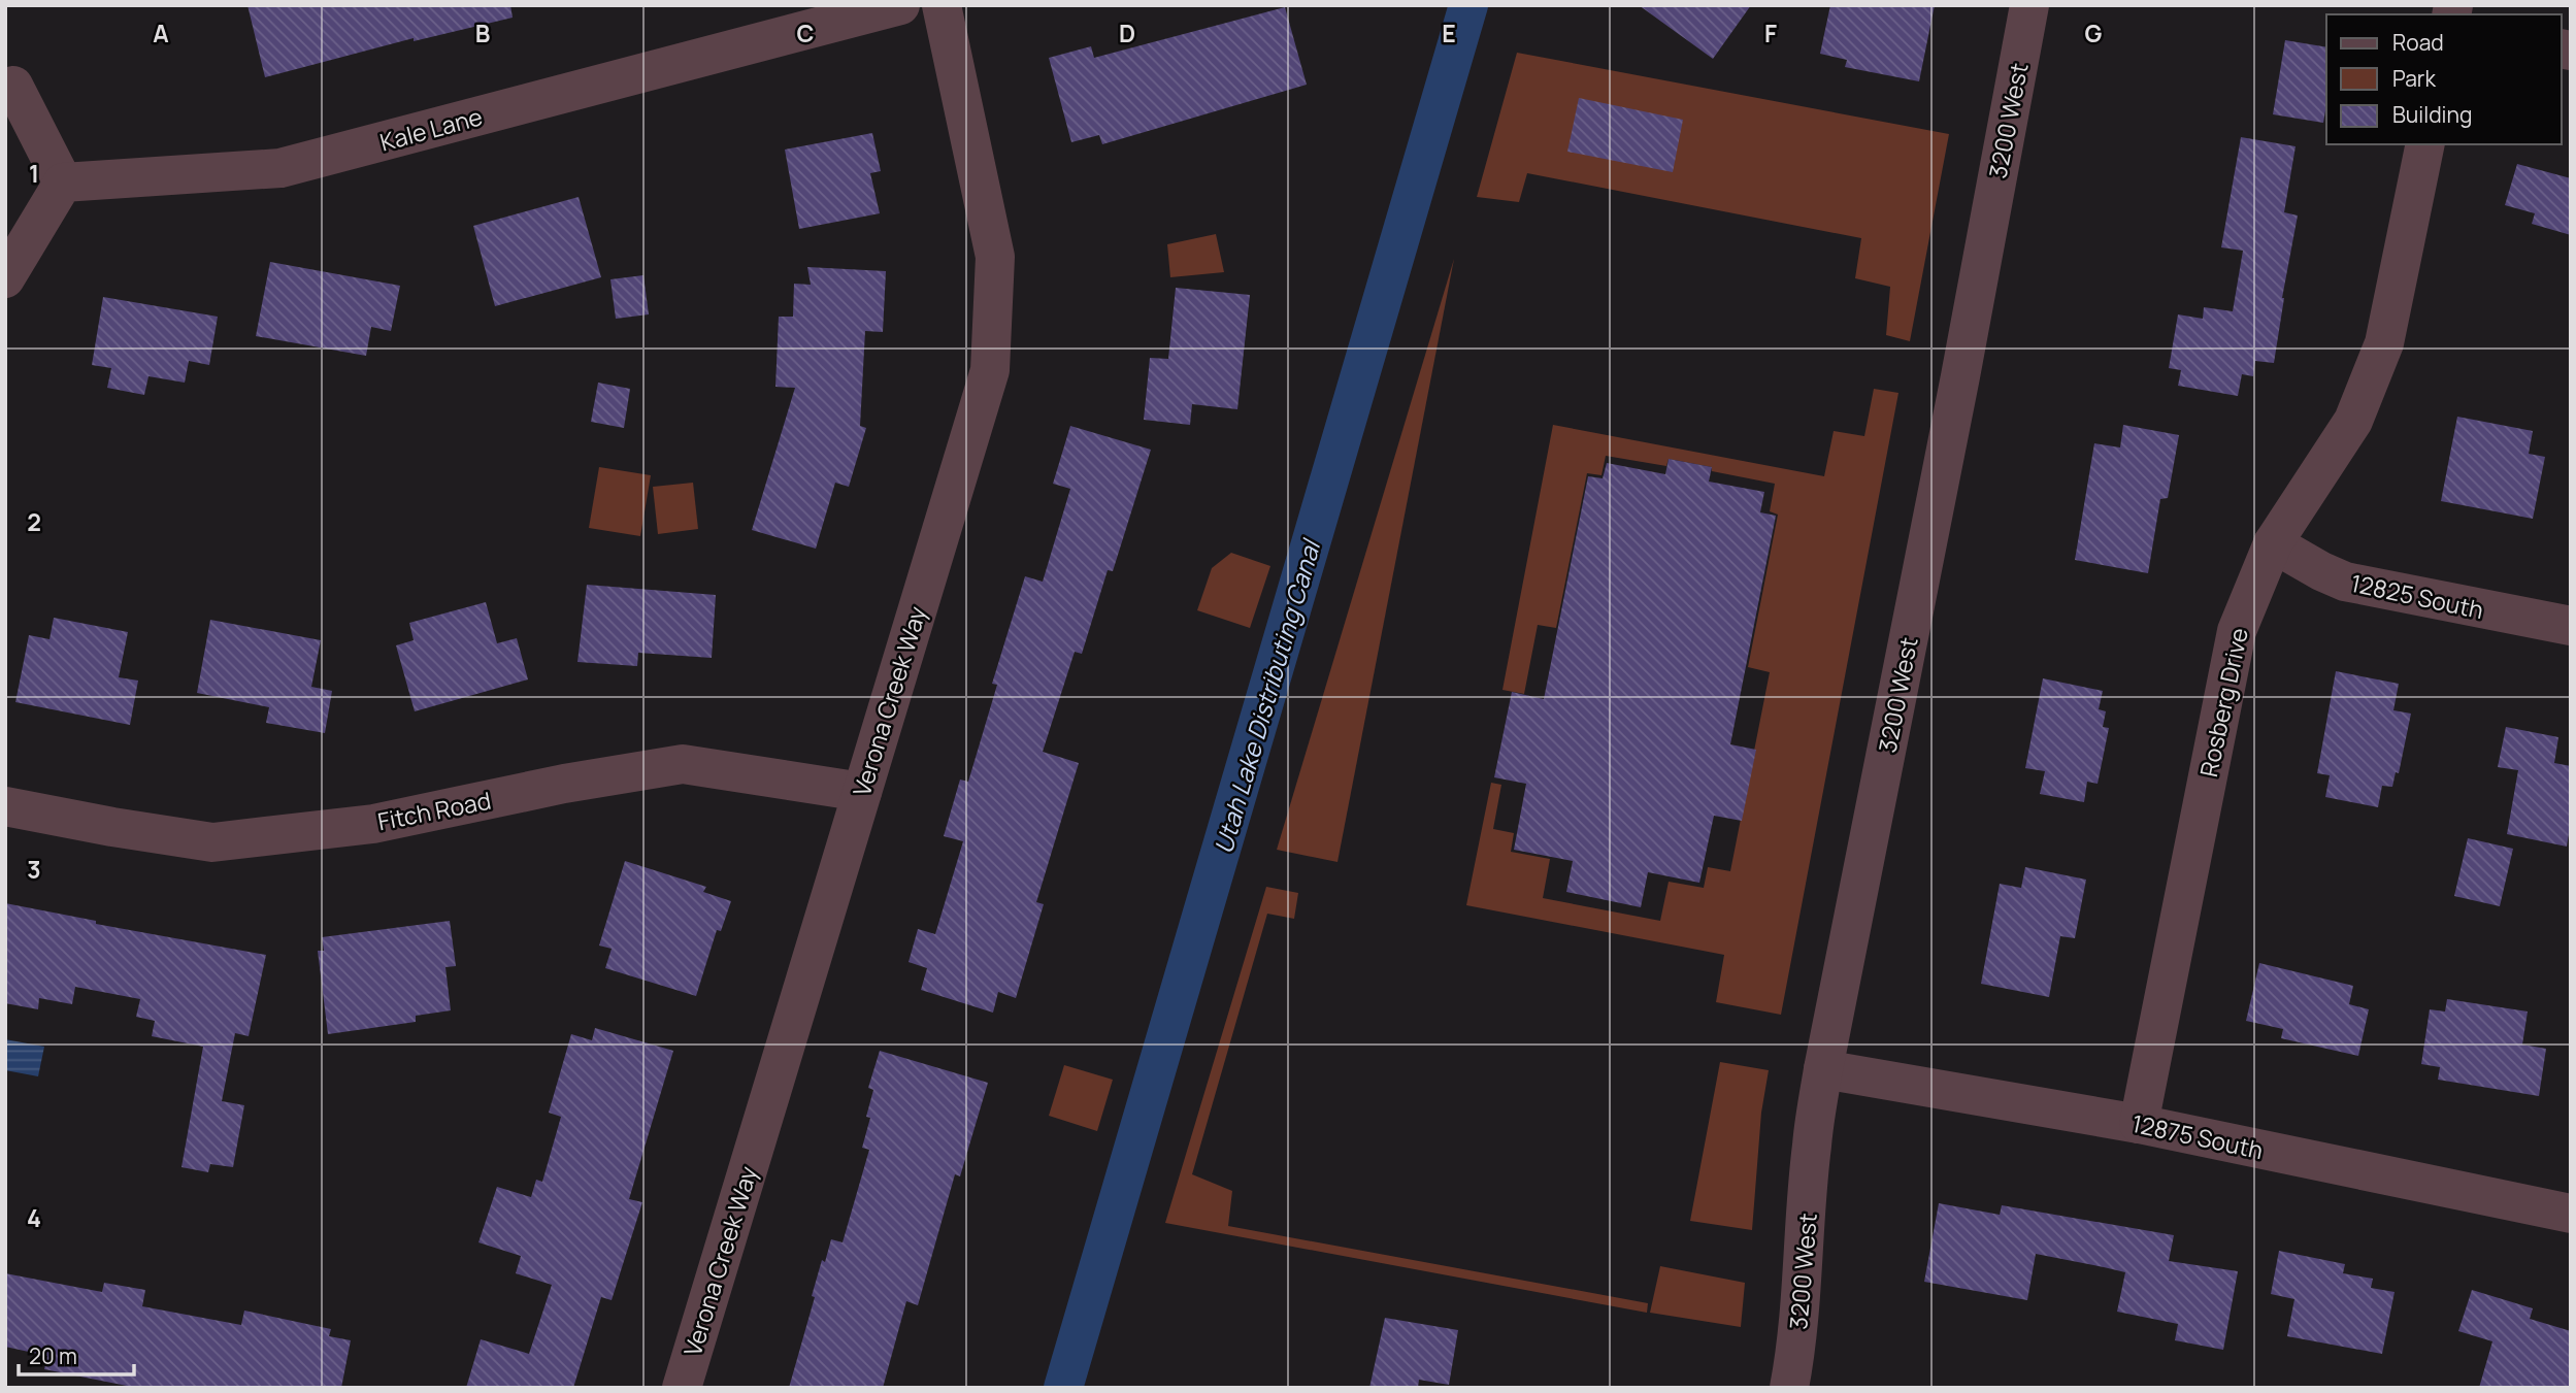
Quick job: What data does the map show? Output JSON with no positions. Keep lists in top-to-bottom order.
{
  "streets": {
    "street": [
      "3200 West",
      "Kale Lane",
      "12825 South",
      "Verona Creek Way",
      "Rosberg Drive",
      "Fitch Road",
      "12875 South"
    ]
  },
  "crossings": [
    ["3200 West", "12875 South"],
    ["12825 South", "Rosberg Drive"],
    ["Verona Creek Way", "Fitch Road"],
    ["Rosberg Drive", "12875 South"]
  ],
  "water": ["Utah Lake Distributing Canal"],
  "legend": ["Road", "Park", "Building"],
  "scale_bar": "20 m",
  "grid": {
    "columns": [
      "A",
      "B",
      "C",
      "D",
      "E",
      "F",
      "G"
    ],
    "rows": [
      "1",
      "2",
      "3",
      "4"
    ]
  }
}
